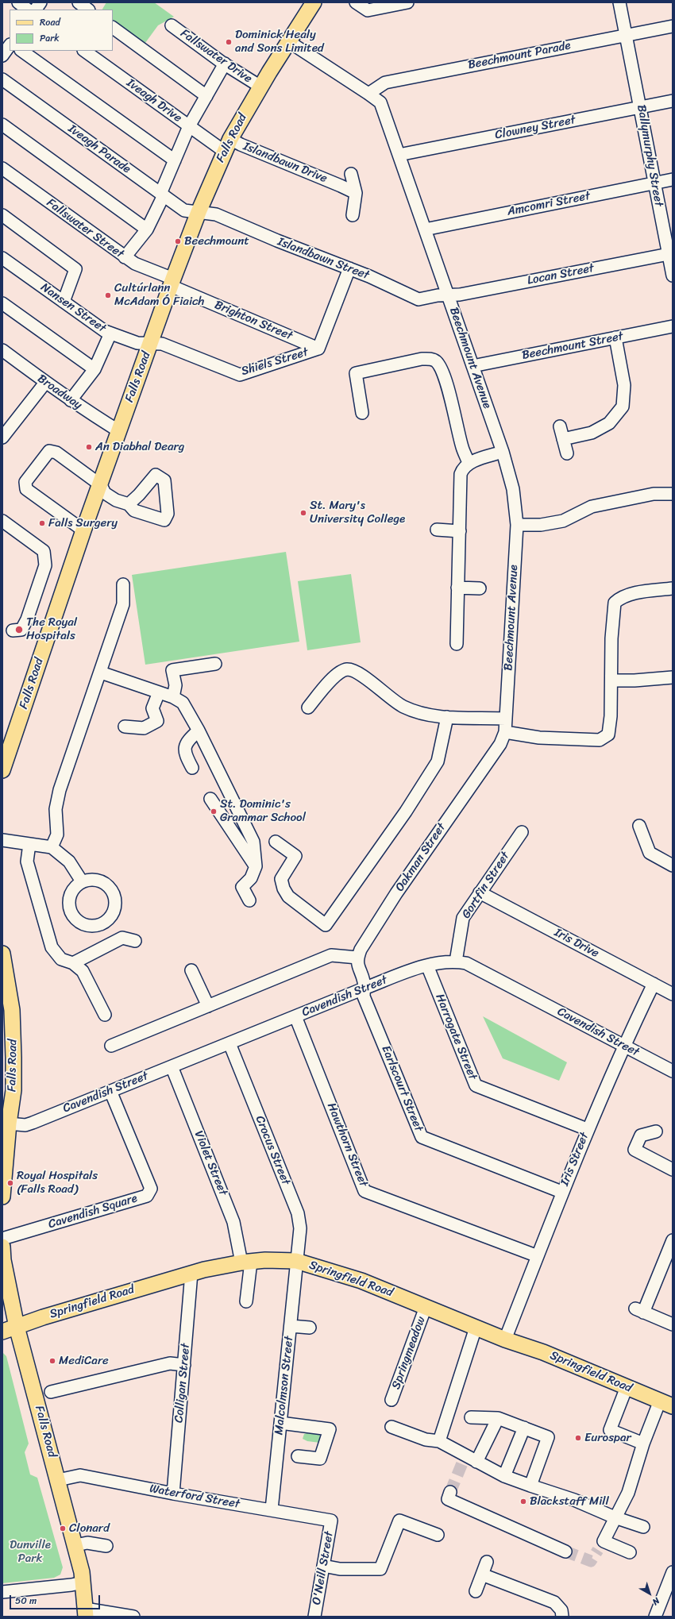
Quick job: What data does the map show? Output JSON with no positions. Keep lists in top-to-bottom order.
{
  "streets": {
    "main road": ["Falls Road", "Springfield Road"],
    "street": [
      "Beechmount Parade",
      "Fallswater Drive",
      "Iveagh Drive",
      "Clowney Street",
      "Iveagh Parade",
      "Ballymurphy Street",
      "Islandbawn Drive",
      "Amcomri Street",
      "Fallswater Street",
      "Islandbawn Street",
      "Locan Street",
      "Nansen Street",
      "Brighton Street",
      "Beechmount Street",
      "Beechmount Avenue",
      "Shiels Street",
      "Broadway",
      "Oakman Street",
      "Gortfin Street",
      "Iris Drive",
      "Cavendish Street",
      "Harrogate Street",
      "Earlscourt Street",
      "Hawthorn Street",
      "Crocus Street",
      "Iris Street",
      "Violet Street",
      "Cavendish Square",
      "Springmeadow",
      "Colligan Street",
      "Malcolmson Street",
      "Waterford Street",
      "O'Neill Street"
    ]
  },
  "crossings": [
    ["Beechmount Parade", "Ballymurphy Street"],
    ["Beechmount Parade", "Beechmount Avenue"],
    ["Fallswater Drive", "Falls Road"],
    ["Iveagh Drive", "Falls Road"],
    ["Iveagh Drive", "Islandbawn Drive"],
    ["Clowney Street", "Ballymurphy Street"],
    ["Clowney Street", "Beechmount Avenue"],
    ["Falls Road", "Iveagh Parade"],
    ["Falls Road", "Islandbawn Drive"],
    ["Falls Road", "Fallswater Street"],
    ["Falls Road", "Islandbawn Street"],
    ["Falls Road", "Nansen Street"],
    ["Falls Road", "Brighton Street"],
    ["Falls Road", "Beechmount Avenue"],
    ["Falls Road", "Shiels Street"],
    ["Falls Road", "Broadway"],
    ["Falls Road", "Cavendish Street"],
    ["Falls Road", "Springfield Road"],
    ["Falls Road", "Waterford Street"],
    ["Iveagh Parade", "Islandbawn Street"],
    ["Ballymurphy Street", "Amcomri Street"],
    ["Ballymurphy Street", "Locan Street"],
    ["Amcomri Street", "Beechmount Avenue"],
    ["Fallswater Street", "Brighton Street"],
    ["Islandbawn Street", "Locan Street"],
    ["Islandbawn Street", "Beechmount Avenue"],
    ["Islandbawn Street", "Shiels Street"],
    ["Locan Street", "Beechmount Avenue"],
    ["Nansen Street", "Shiels Street"],
    ["Brighton Street", "Shiels Street"],
    ["Beechmount Street", "Beechmount Avenue"],
    ["Beechmount Avenue", "Oakman Street"],
    ["Gortfin Street", "Iris Drive"],
    ["Gortfin Street", "Cavendish Street"],
    ["Iris Drive", "Iris Street"],
    ["Cavendish Street", "Harrogate Street"],
    ["Cavendish Street", "Earlscourt Street"],
    ["Cavendish Street", "Hawthorn Street"],
    ["Cavendish Street", "Crocus Street"],
    ["Cavendish Street", "Iris Street"],
    ["Cavendish Street", "Violet Street"],
    ["Cavendish Street", "Cavendish Square"],
    ["Harrogate Street", "Iris Street"],
    ["Earlscourt Street", "Iris Street"],
    ["Hawthorn Street", "Iris Street"],
    ["Crocus Street", "Springfield Road"],
    ["Crocus Street", "Malcolmson Street"],
    ["Iris Street", "Springfield Road"],
    ["Violet Street", "Springfield Road"],
    ["Springfield Road", "Springmeadow"],
    ["Springfield Road", "Colligan Street"],
    ["Springfield Road", "Malcolmson Street"],
    ["Colligan Street", "Waterford Street"],
    ["Malcolmson Street", "Waterford Street"],
    ["Waterford Street", "O'Neill Street"]
  ],
  "parks": ["Dunville Park"],
  "places": [
    "Dominick Healy and Sons Limited",
    "Beechmount",
    "Cultúrlann McAdam Ó Fiaich",
    "An Diabhal Dearg",
    "St. Mary's University College",
    "Falls Surgery",
    "The Royal Hospitals",
    "St. Dominic's Grammar School",
    "Royal Hospitals (Falls Road)",
    "MediCare",
    "Eurospar",
    "Blackstaff Mill",
    "Clonard"
  ],
  "legend": ["Road", "Park"],
  "scale_bar": "50 m",
  "north": "bottom right"
}
